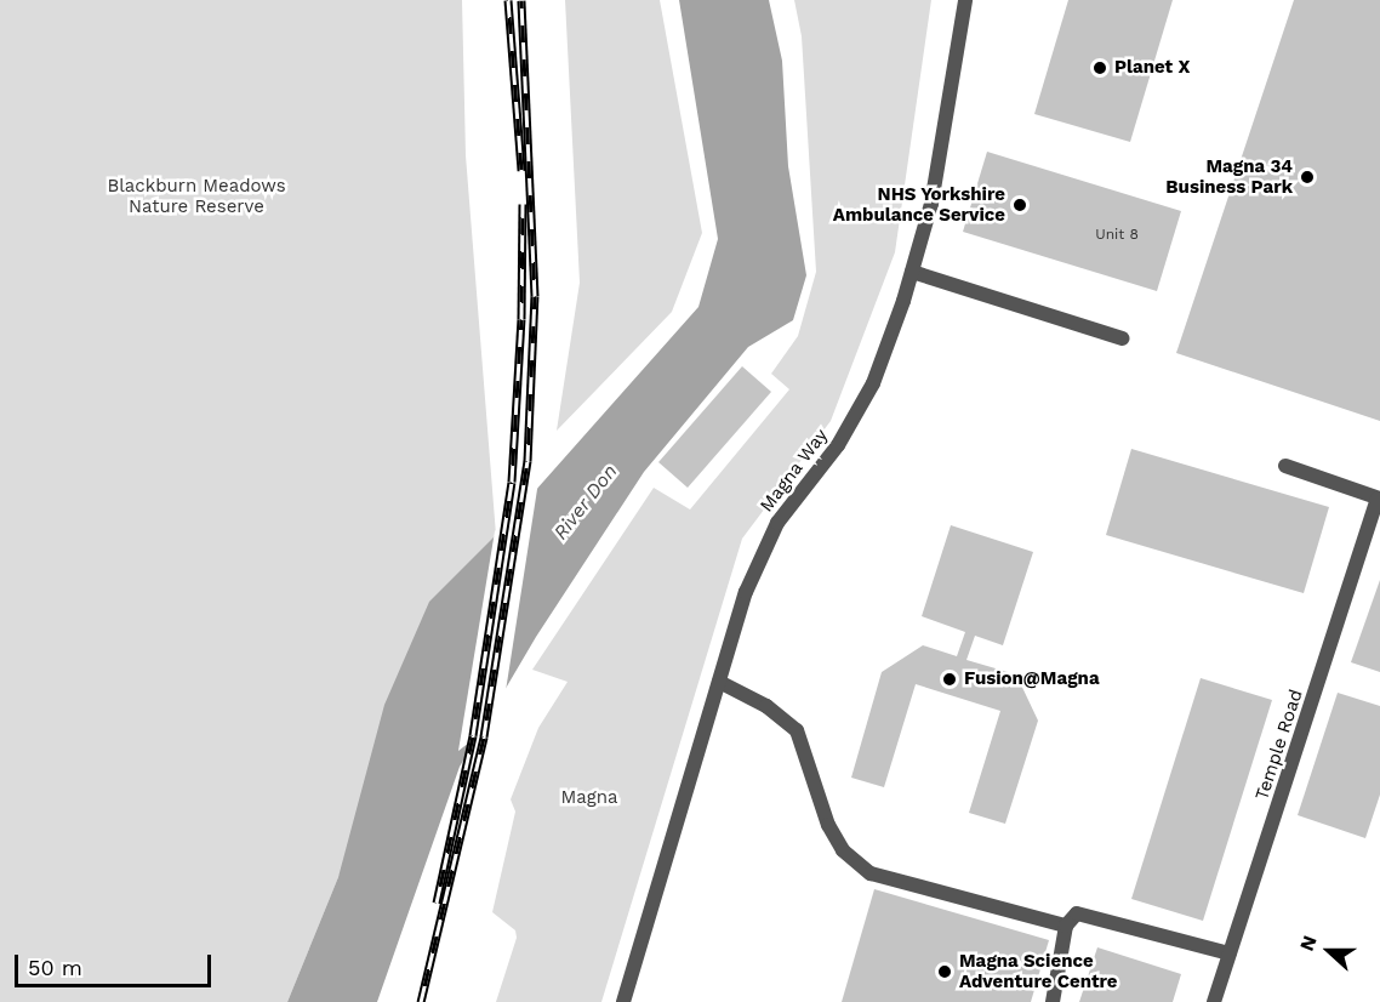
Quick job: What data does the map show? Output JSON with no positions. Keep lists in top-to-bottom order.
{
  "streets": {
    "street": ["Magna Way", "Temple Road"]
  },
  "water": ["River Don"],
  "parks": ["Blackburn Meadows Nature Reserve", "Magna"],
  "places": [
    "Planet X",
    "Magna 34 Business Park",
    "NHS Yorkshire Ambulance Service",
    "Fusion@Magna",
    "Magna Science Adventure Centre"
  ],
  "house_numbers": ["Unit 8"],
  "scale_bar": "50 m",
  "north": "left"
}
